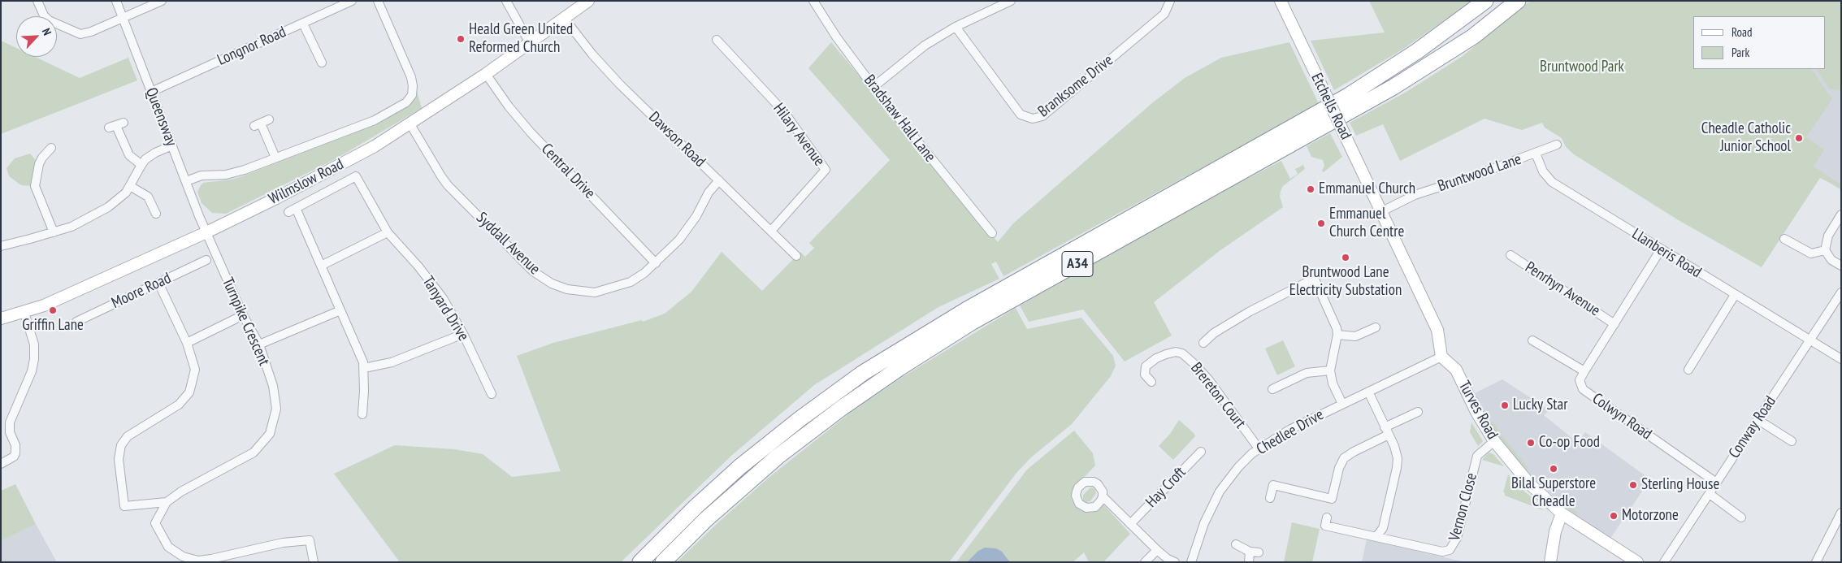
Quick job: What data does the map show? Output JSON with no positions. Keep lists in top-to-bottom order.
{
  "streets": {
    "highway": ["A34"],
    "street": [
      "Longnor Road",
      "Branksome Drive",
      "Etchells Road",
      "Queensway",
      "Bradshaw Hall Lane",
      "Hilary Avenue",
      "Dawson Road",
      "Central Drive",
      "Bruntwood Lane",
      "Wilmslow Road",
      "Syddall Avenue",
      "Llanberis Road",
      "Penrhyn Avenue",
      "Moore Road",
      "Tanyard Drive",
      "Turnpike Crescent",
      "Brereton Court",
      "Turves Road",
      "Colwyn Road",
      "Conway Road",
      "Chedlee Drive",
      "Hay Croft",
      "Vernon Close"
    ]
  },
  "crossings": [
    ["Longnor Road", "Queensway"],
    ["Etchells Road", "Bruntwood Lane"],
    ["Queensway", "Wilmslow Road"],
    ["Queensway", "Turnpike Crescent"],
    ["Hilary Avenue", "Dawson Road"],
    ["Dawson Road", "Wilmslow Road"],
    ["Dawson Road", "Syddall Avenue"],
    ["Central Drive", "Wilmslow Road"],
    ["Central Drive", "Syddall Avenue"],
    ["Bruntwood Lane", "Llanberis Road"],
    ["Wilmslow Road", "Syddall Avenue"],
    ["Wilmslow Road", "Turnpike Crescent"],
    ["Llanberis Road", "Colwyn Road"],
    ["Llanberis Road", "Conway Road"],
    ["Penrhyn Avenue", "Colwyn Road"],
    ["Brereton Court", "Chedlee Drive"],
    ["Turves Road", "Chedlee Drive"],
    ["Turves Road", "Vernon Close"],
    ["Colwyn Road", "Conway Road"]
  ],
  "parks": ["Bruntwood Park"],
  "places": [
    "Heald Green United Reformed Church",
    "Cheadle Catholic Junior School",
    "Emmanuel Church",
    "Emmanuel Church Centre",
    "Bruntwood Lane Electricity Substation",
    "Griffin Lane",
    "Lucky Star",
    "Co-op Food",
    "Bilal Superstore Cheadle",
    "Sterling House",
    "Motorzone"
  ],
  "legend": ["Road", "Park"],
  "north": "top right"
}
